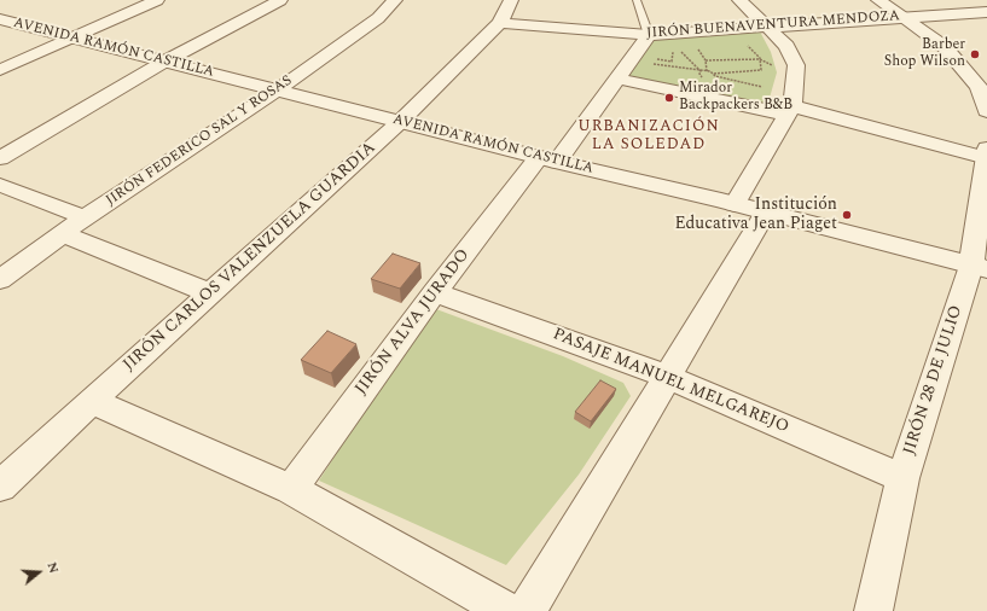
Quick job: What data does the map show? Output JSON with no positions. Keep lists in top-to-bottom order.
{
  "streets": {
    "street": [
      "JIRÓN BUENAVENTURA MENDOZA",
      "AVENIDA RAMÓN CASTILLA",
      "JIRÓN FEDERICO SAL Y ROSAS",
      "JIRÓN CARLOS VALENZUELA GUARDIA",
      "JIRÓN ALVA JURADO",
      "JIRÓN 28 DE JULIO",
      "PASAJE MANUEL MELGAREJO"
    ]
  },
  "crossings": [
    ["JIRÓN BUENAVENTURA MENDOZA", "JIRÓN CARLOS VALENZUELA GUARDIA"],
    ["JIRÓN BUENAVENTURA MENDOZA", "JIRÓN ALVA JURADO"],
    ["AVENIDA RAMÓN CASTILLA", "JIRÓN FEDERICO SAL Y ROSAS"],
    ["AVENIDA RAMÓN CASTILLA", "JIRÓN CARLOS VALENZUELA GUARDIA"],
    ["AVENIDA RAMÓN CASTILLA", "JIRÓN ALVA JURADO"],
    ["AVENIDA RAMÓN CASTILLA", "JIRÓN 28 DE JULIO"],
    ["JIRÓN ALVA JURADO", "PASAJE MANUEL MELGAREJO"],
    ["JIRÓN 28 DE JULIO", "PASAJE MANUEL MELGAREJO"]
  ],
  "districts": ["URBANIZACIÓN LA SOLEDAD"],
  "places": ["Barber Shop Wilson", "Mirador Backpackers B&B", "Institución Educativa Jean Piaget"],
  "north": "right"
}
